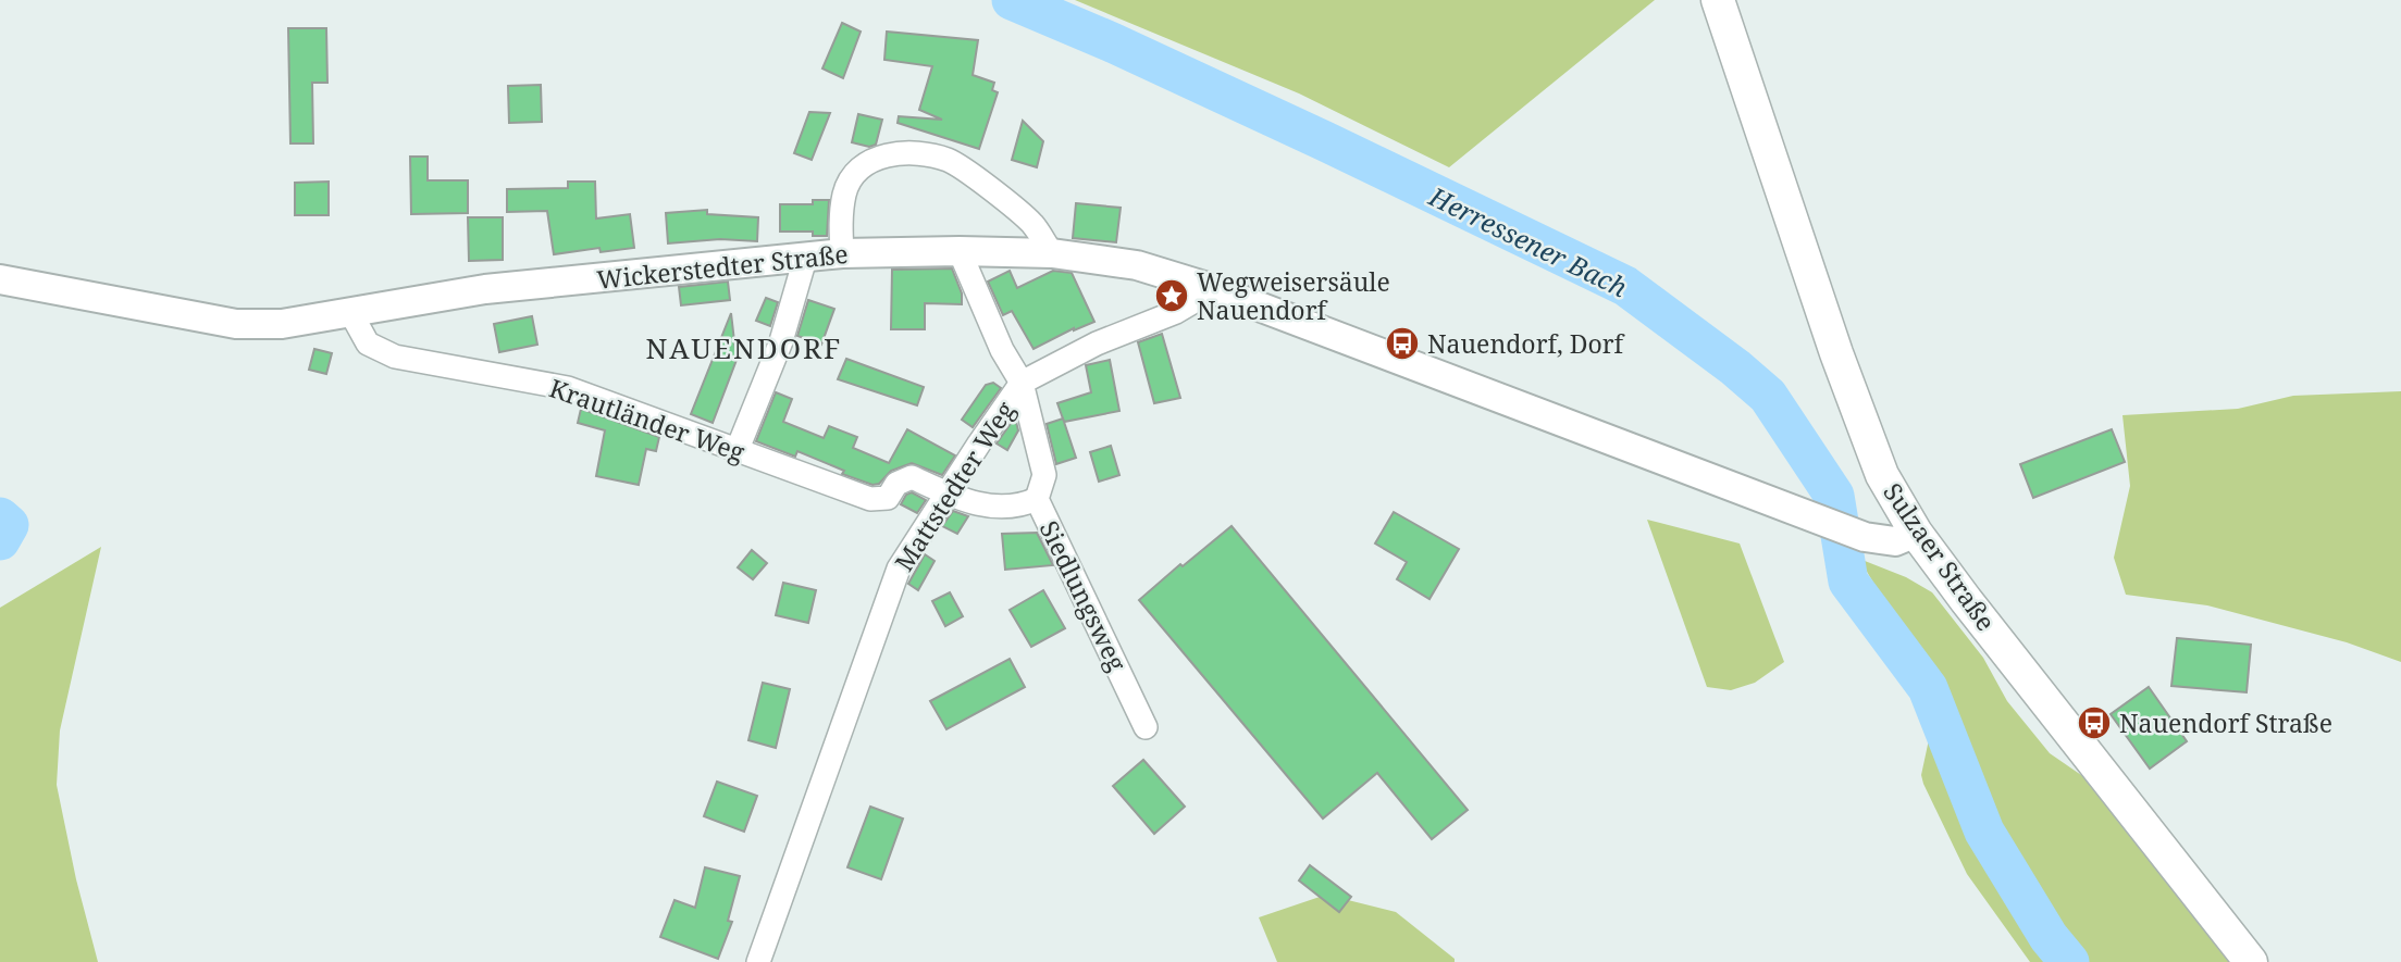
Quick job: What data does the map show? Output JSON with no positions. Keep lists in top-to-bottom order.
{
  "streets": {
    "main road": ["Sulzaer Straße"],
    "street": [
      "Wickerstedter Straße",
      "Krautländer Weg",
      "Mattstedter Weg",
      "Siedlungsweg"
    ]
  },
  "crossings": [
    ["Wickerstedter Straße", "Krautländer Weg"],
    ["Wickerstedter Straße", "Mattstedter Weg"],
    ["Wickerstedter Straße", "Sulzaer Straße"],
    ["Wickerstedter Straße", "Siedlungsweg"],
    ["Krautländer Weg", "Mattstedter Weg"],
    ["Mattstedter Weg", "Siedlungsweg"]
  ],
  "districts": ["NAUENDORF"],
  "water": ["Herressener Bach"],
  "places": {
    "place": ["Wegweisersäule Nauendorf"],
    "bus stop": ["Nauendorf, Dorf", "Nauendorf Straße"]
  }
}
